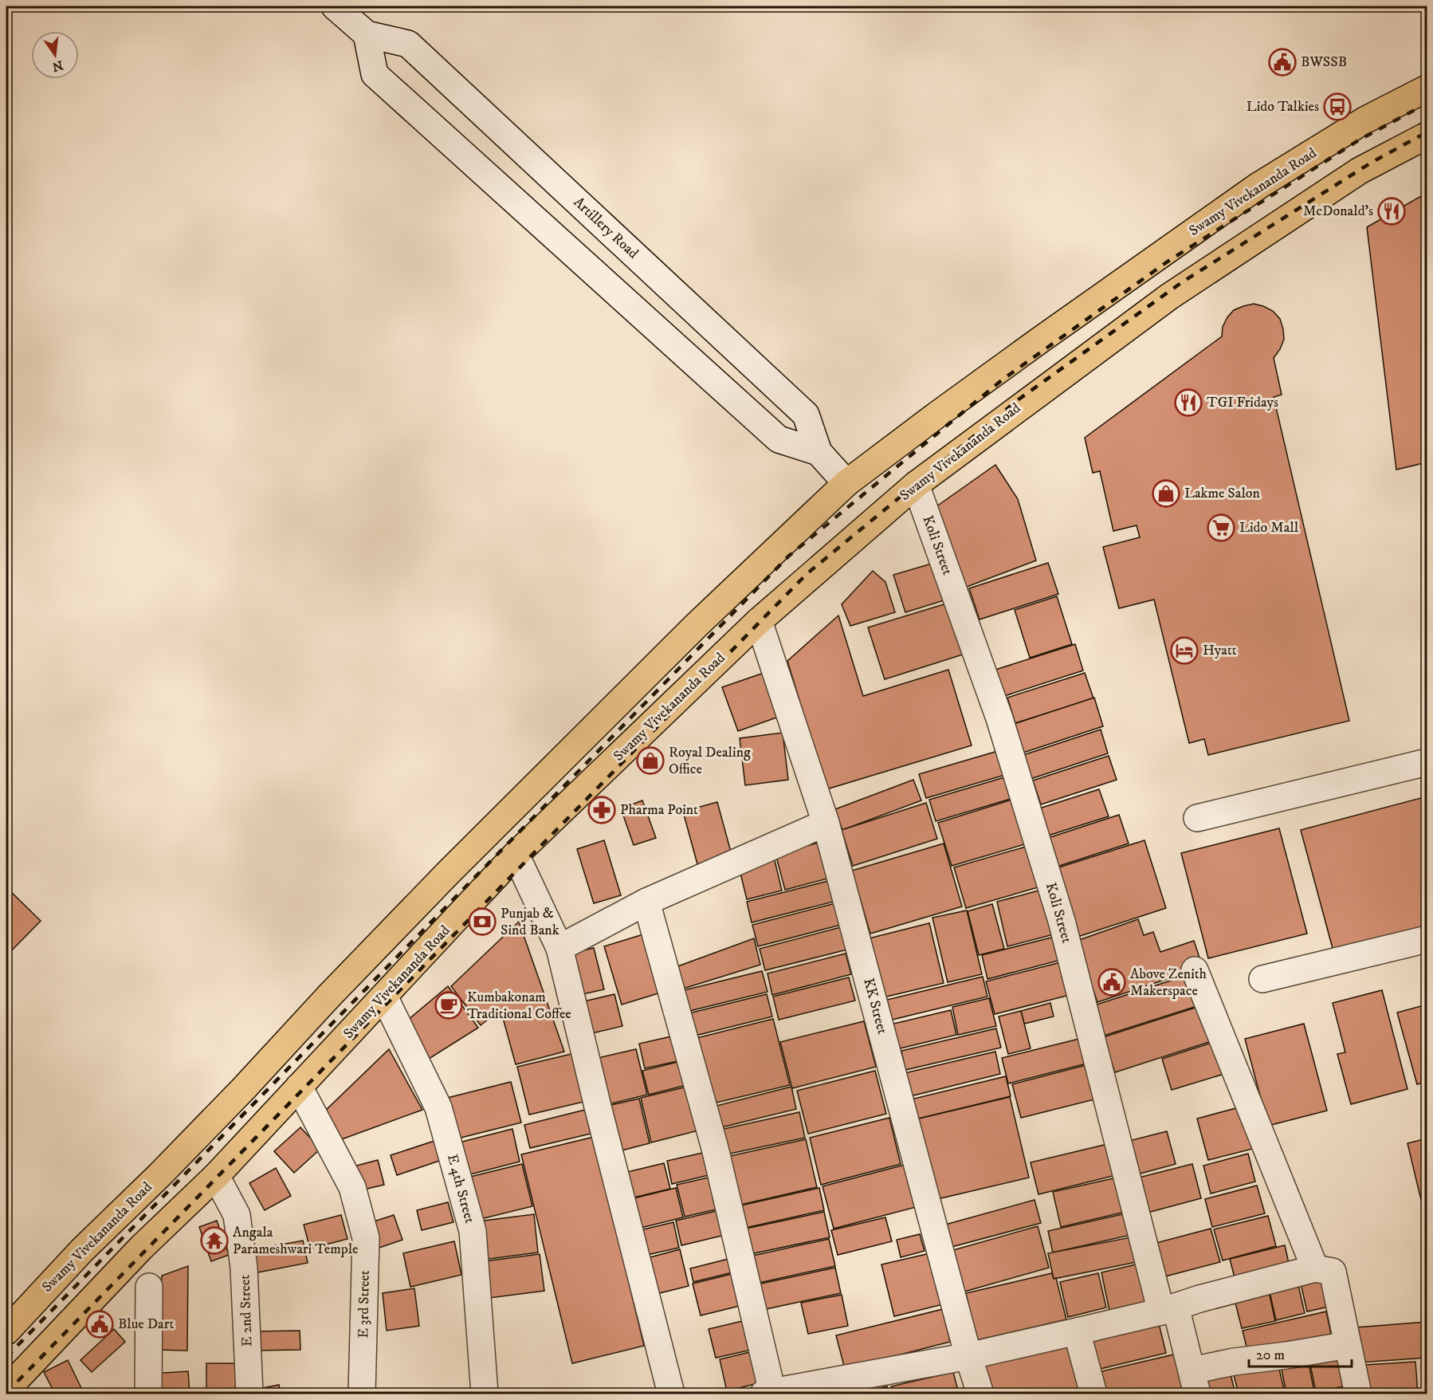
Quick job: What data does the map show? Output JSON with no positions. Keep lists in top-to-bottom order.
{
  "streets": {
    "main road": ["Swamy Vivekananda Road"],
    "street": [
      "Artillery Road",
      "Koli Street",
      "KK Street",
      "E 4th Street",
      "E 3rd Street",
      "E 2nd Street"
    ]
  },
  "crossings": [
    ["Swamy Vivekananda Road", "Artillery Road"],
    ["Swamy Vivekananda Road", "Koli Street"],
    ["Swamy Vivekananda Road", "KK Street"],
    ["Swamy Vivekananda Road", "E 4th Street"],
    ["Swamy Vivekananda Road", "E 3rd Street"],
    ["Swamy Vivekananda Road", "E 2nd Street"]
  ],
  "places": {
    "public building": ["BWSSB", "Above Zenith Makerspace", "Blue Dart"],
    "bus stop": ["Lido Talkies"],
    "restaurant": ["McDonald's", "TGI Fridays"],
    "shop": ["Lakme Salon", "Royal Dealing Office"],
    "supermarket": ["Lido Mall"],
    "hotel": ["Hyatt"],
    "pharmacy": ["Pharma Point"],
    "bank": ["Punjab & Sind Bank"],
    "cafe": ["Kumbakonam Traditional Coffee"],
    "temple": ["Angala Parameshwari Temple"]
  },
  "scale_bar": "20 m",
  "north": "bottom"
}
